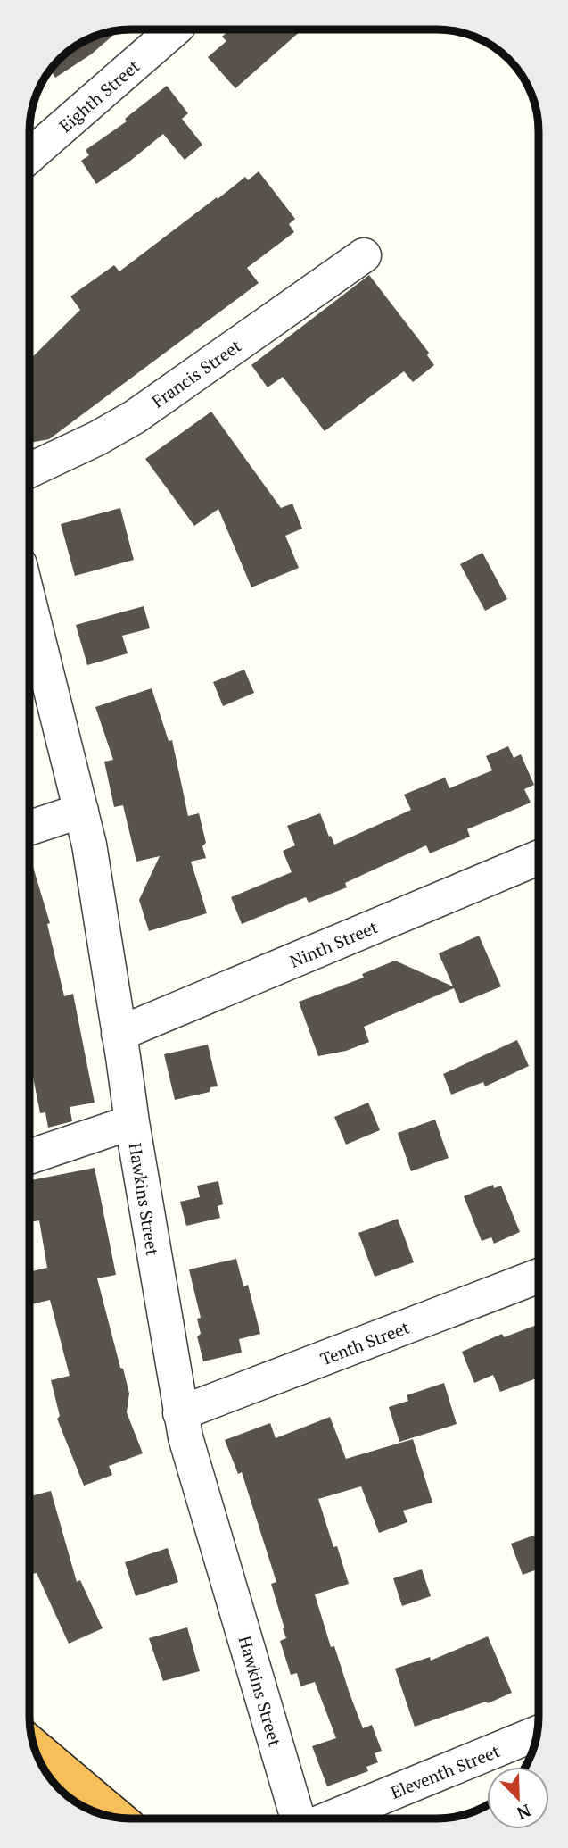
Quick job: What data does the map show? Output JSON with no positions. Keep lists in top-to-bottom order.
{
  "streets": {
    "street": [
      "Eighth Street",
      "Francis Street",
      "Ninth Street",
      "Hawkins Street",
      "Tenth Street",
      "Eleventh Street"
    ]
  },
  "crossings": [
    ["Ninth Street", "Hawkins Street"],
    ["Hawkins Street", "Tenth Street"]
  ],
  "north": "bottom right"
}
